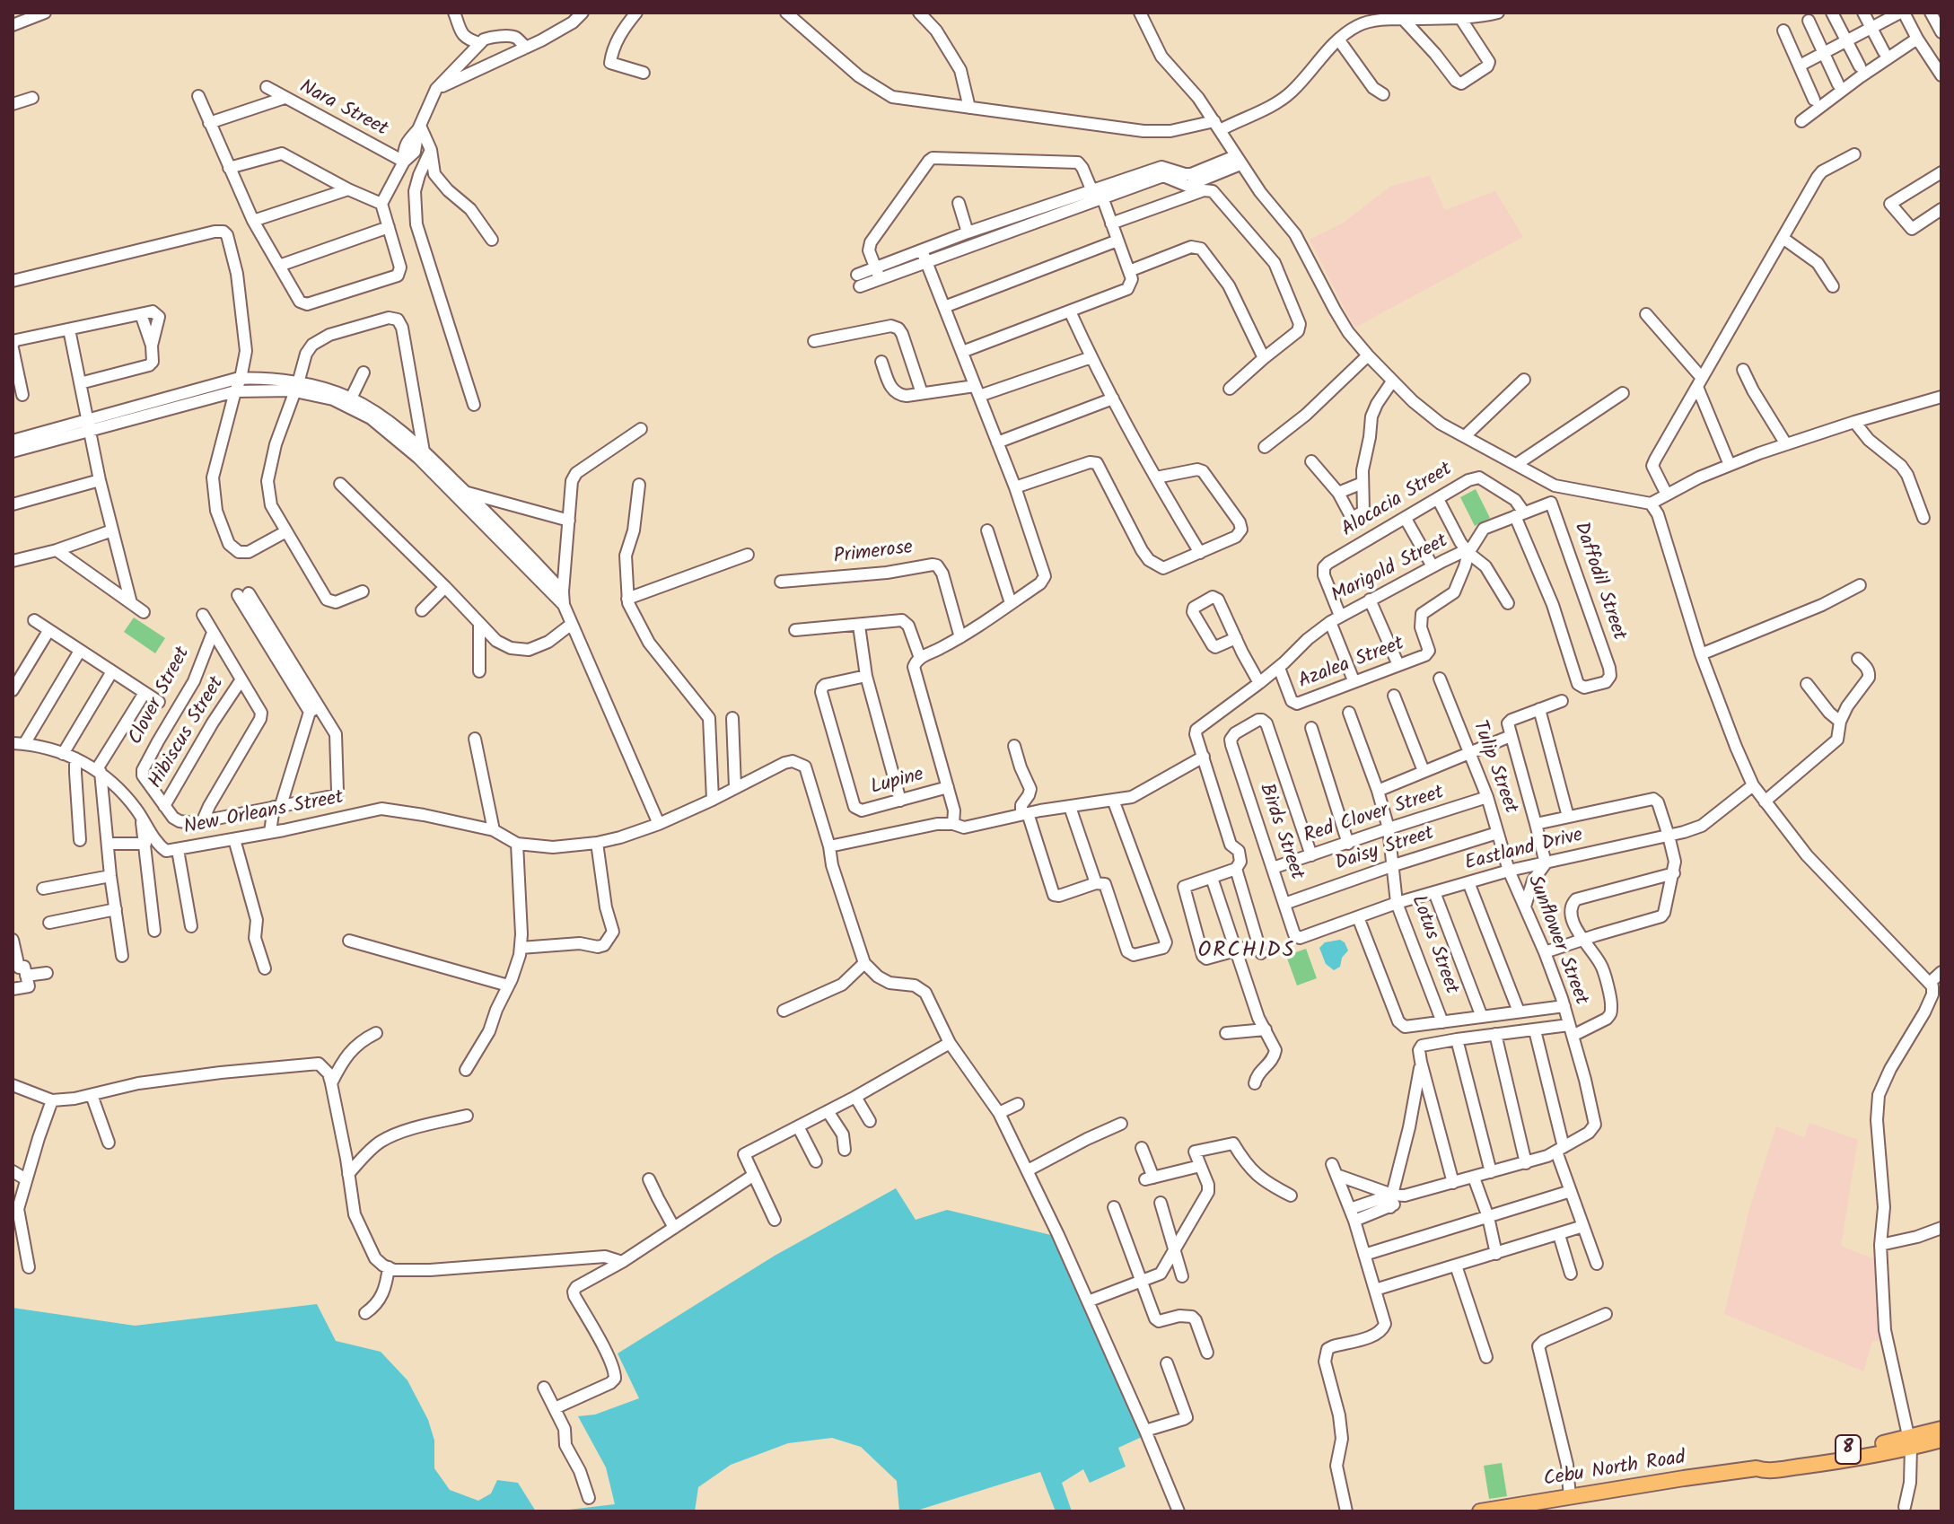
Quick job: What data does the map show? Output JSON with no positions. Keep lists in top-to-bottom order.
{
  "streets": {
    "main road": ["8", "Cebu North Road"],
    "street": [
      "Nara Street",
      "Alocacia Street",
      "Primerose",
      "Marigold Street",
      "Daffodil Street",
      "Azalea Street",
      "Clover Street",
      "Hibiscus Street",
      "Tulip Street",
      "Lupine",
      "New Orleans Street",
      "Red Clover Street",
      "Birds Street",
      "Daisy Street",
      "Eastland Drive",
      "Sunflower Street",
      "Lotus Street"
    ]
  },
  "crossings": [
    ["Alocacia Street", "Marigold Street"],
    ["Alocacia Street", "Daffodil Street"],
    ["Marigold Street", "Azalea Street"],
    ["Clover Street", "Hibiscus Street"],
    ["Tulip Street", "Red Clover Street"],
    ["Tulip Street", "Daisy Street"],
    ["Tulip Street", "Eastland Drive"],
    ["Tulip Street", "Sunflower Street"],
    ["Red Clover Street", "Birds Street"],
    ["Red Clover Street", "Lotus Street"],
    ["Birds Street", "Daisy Street"],
    ["Birds Street", "Eastland Drive"],
    ["Daisy Street", "Lotus Street"],
    ["Eastland Drive", "Sunflower Street"],
    ["Eastland Drive", "Lotus Street"]
  ],
  "districts": ["ORCHIDS"]
}
